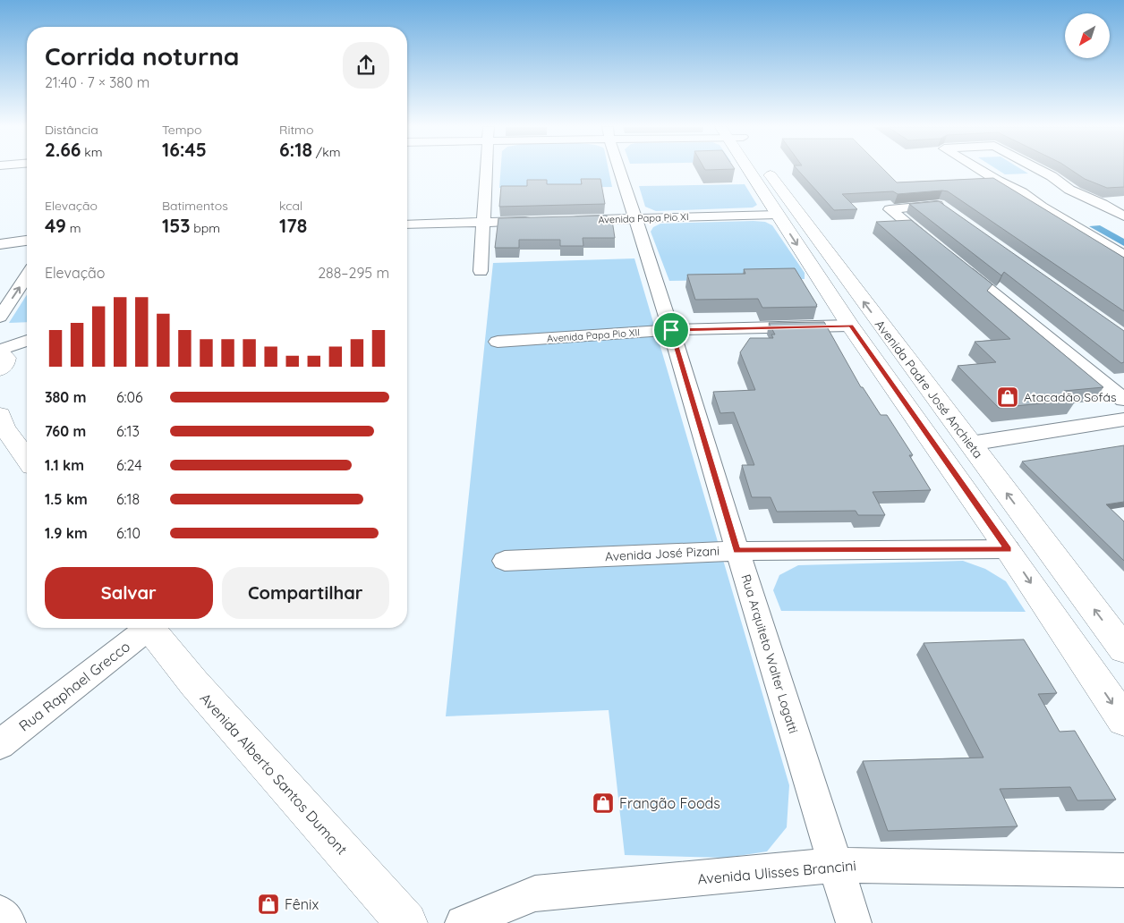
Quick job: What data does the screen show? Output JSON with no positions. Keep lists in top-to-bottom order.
{
  "streets": {
    "main road": ["Avenida Padre José Anchieta", "Avenida Alberto Santos Dumont"],
    "street": [
      "Avenida Papa Pio XI",
      "Avenida Papa Pio XII",
      "Avenida José Pizani",
      "Rua Arquiteto Walter Logatti",
      "Rua Raphael Grecco",
      "Avenida Ulisses Brancini"
    ]
  },
  "crossings": [
    ["Avenida Papa Pio XI", "Avenida Padre José Anchieta"],
    ["Avenida Papa Pio XI", "Rua Arquiteto Walter Logatti"],
    ["Avenida Papa Pio XII", "Avenida Padre José Anchieta"],
    ["Avenida Papa Pio XII", "Rua Arquiteto Walter Logatti"],
    ["Avenida Padre José Anchieta", "Avenida José Pizani"],
    ["Avenida José Pizani", "Rua Arquiteto Walter Logatti"],
    ["Rua Arquiteto Walter Logatti", "Avenida Ulisses Brancini"]
  ],
  "places": {
    "shop": ["Atacadão Sofás", "Frangão Foods", "Fênix"]
  },
  "north": "bottom left",
  "page": {
    "heading": ["Corrida noturna", "21:40 · 7 × 380 m"],
    "stats": [
      ["Distância", "2.66 km"],
      ["Tempo", "16:45"],
      ["Ritmo", "6:18 /km"],
      ["Elevação", "49 m"],
      ["Batimentos", "153 bpm"],
      ["kcal", "178"]
    ],
    "chart": ["Elevação", "288–295 m"],
    "list": [
      {
        "name": "380 m",
        "note": "6:06"
      },
      {
        "name": "760 m",
        "note": "6:13"
      },
      {
        "name": "1.1 km",
        "note": "6:24"
      },
      {
        "name": "1.5 km",
        "note": "6:18"
      },
      {
        "name": "1.9 km",
        "note": "6:10"
      }
    ],
    "buttons": ["Salvar", "Compartilhar"]
  }
}
